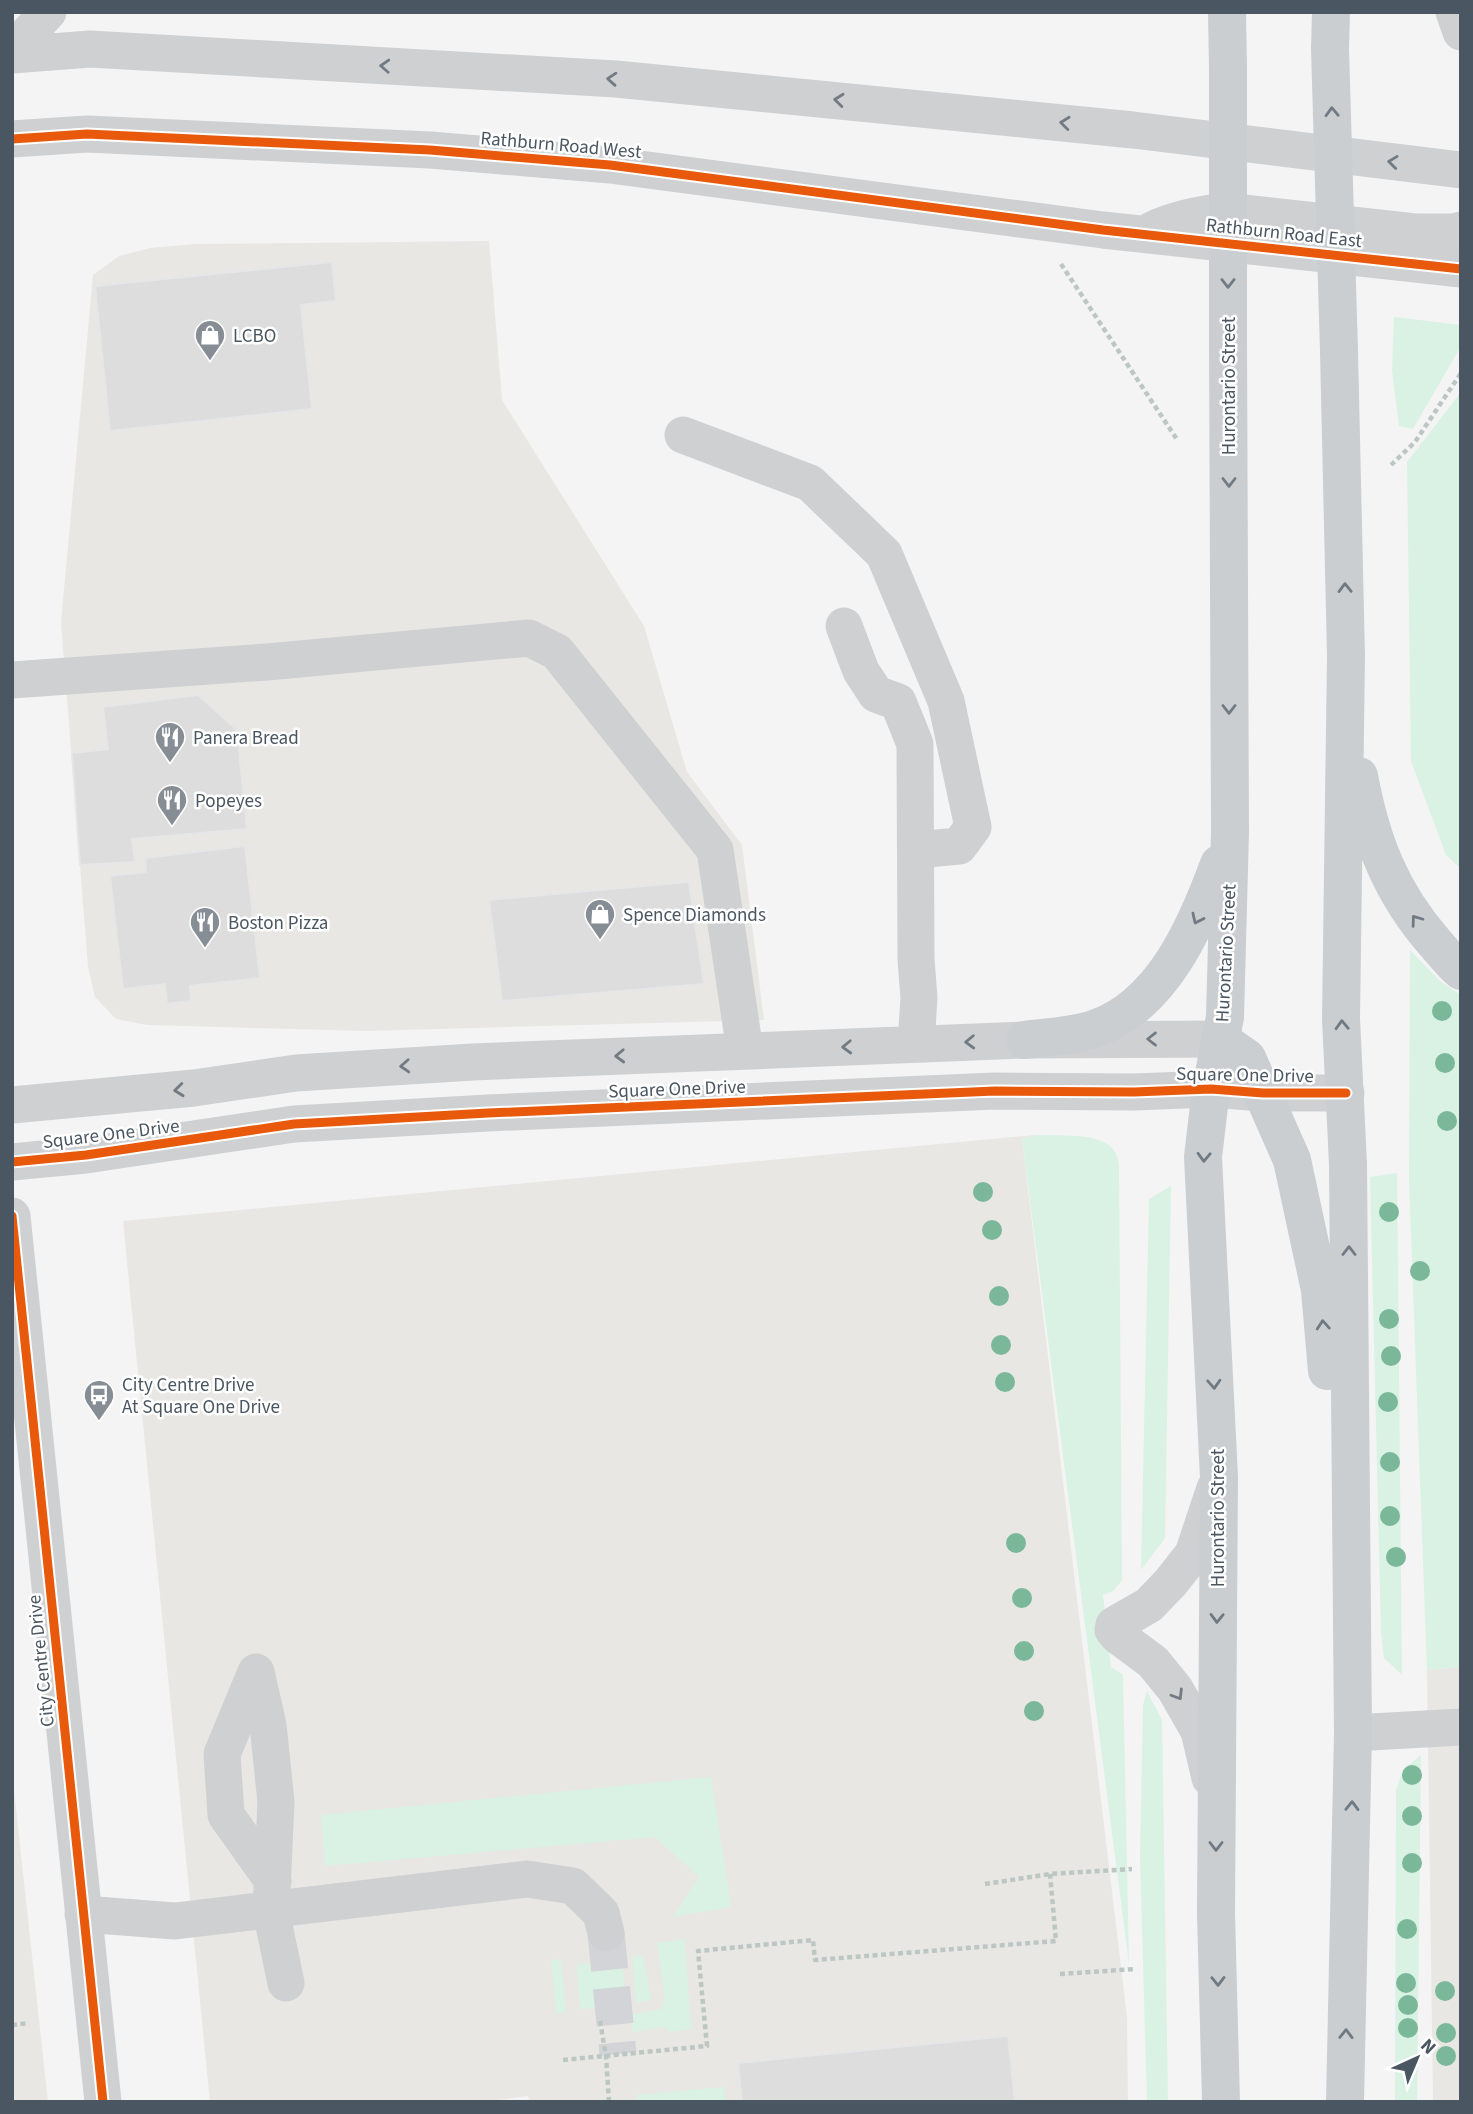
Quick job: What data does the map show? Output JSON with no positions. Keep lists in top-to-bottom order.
{
  "streets": {
    "main road": ["Hurontario Street"],
    "street": [
      "Rathburn Road West",
      "Rathburn Road East",
      "Square One Drive",
      "City Centre Drive"
    ]
  },
  "crossings": [
    ["Rathburn Road West", "Rathburn Road East"],
    ["Hurontario Street", "Square One Drive"]
  ],
  "places": {
    "shop": ["LCBO", "Spence Diamonds"],
    "restaurant": ["Panera Bread", "Popeyes", "Boston Pizza"],
    "bus stop": ["City Centre Drive At Square One Drive"]
  },
  "north": "top right"
}
